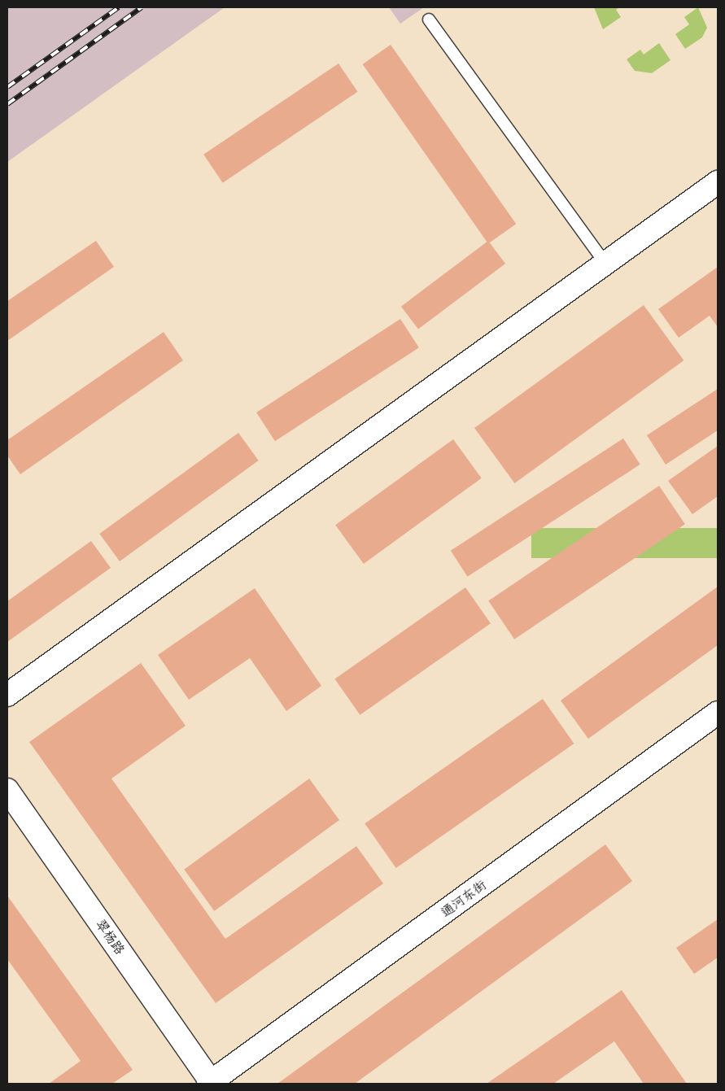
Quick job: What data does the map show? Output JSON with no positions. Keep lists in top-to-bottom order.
{
  "streets": {
    "main road": ["通河东街", "翠杨路"]
  },
  "crossings": [
    ["通河东街", "翠杨路"]
  ]
}
